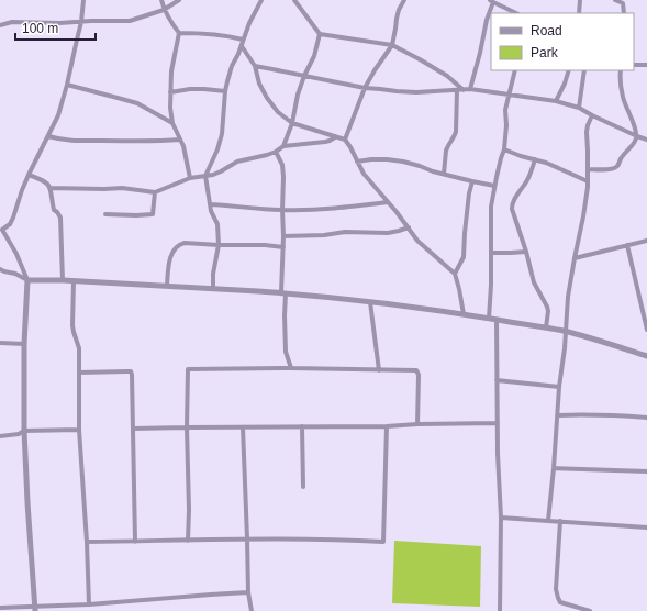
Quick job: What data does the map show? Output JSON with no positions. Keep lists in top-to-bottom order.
{
  "legend": ["Road", "Park"],
  "scale_bar": "100 m"
}
